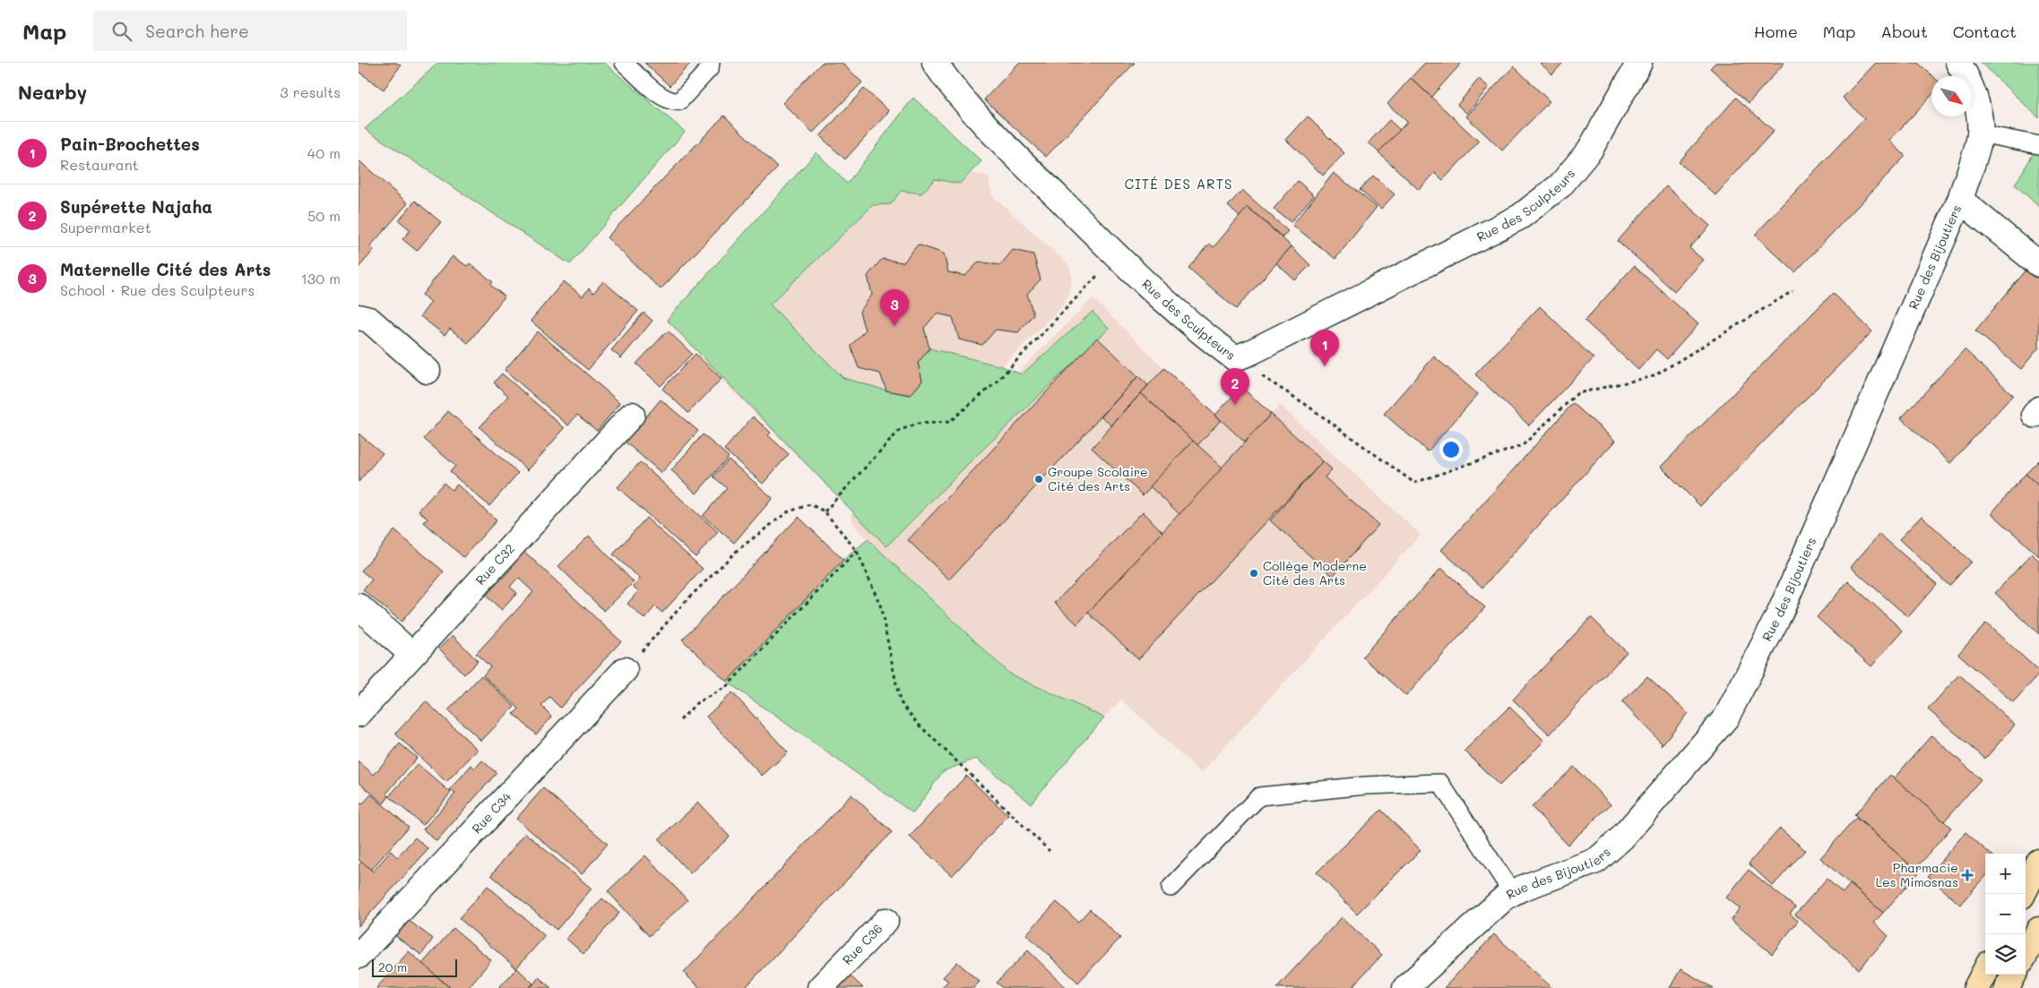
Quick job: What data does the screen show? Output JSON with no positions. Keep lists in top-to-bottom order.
{
  "streets": {
    "street": [
      "Rue des Sculpteurs",
      "Rue des Bijoutiers",
      "Rue C32",
      "Rue C34",
      "Rue C36"
    ]
  },
  "districts": ["CITÉ DES ARTS"],
  "places": {
    "other": ["Groupe Scolaire Cité des Arts", "Collège Moderne Cité des Arts"],
    "health": ["Pharmacie Les Mimosnas"]
  },
  "scale_bar": "20 m",
  "north": "bottom right",
  "page": {
    "header": "Map",
    "search": "Search here",
    "nav": [
      "Home",
      "Map",
      "About",
      "Contact"
    ],
    "heading": ["Nearby", "3 results"],
    "list": [
      {
        "mark": "1",
        "name": "Pain-Brochettes",
        "note": "Restaurant",
        "value": "40 m"
      },
      {
        "mark": "2",
        "name": "Supérette Najaha",
        "note": "Supermarket",
        "value": "50 m"
      },
      {
        "mark": "3",
        "name": "Maternelle Cité des Arts",
        "note": "School · Rue des Sculpteurs",
        "value": "130 m"
      }
    ],
    "pins": ["3", "1", "2"],
    "map_buttons": ["+", "−"],
    "scale": "20 m"
  }
}
